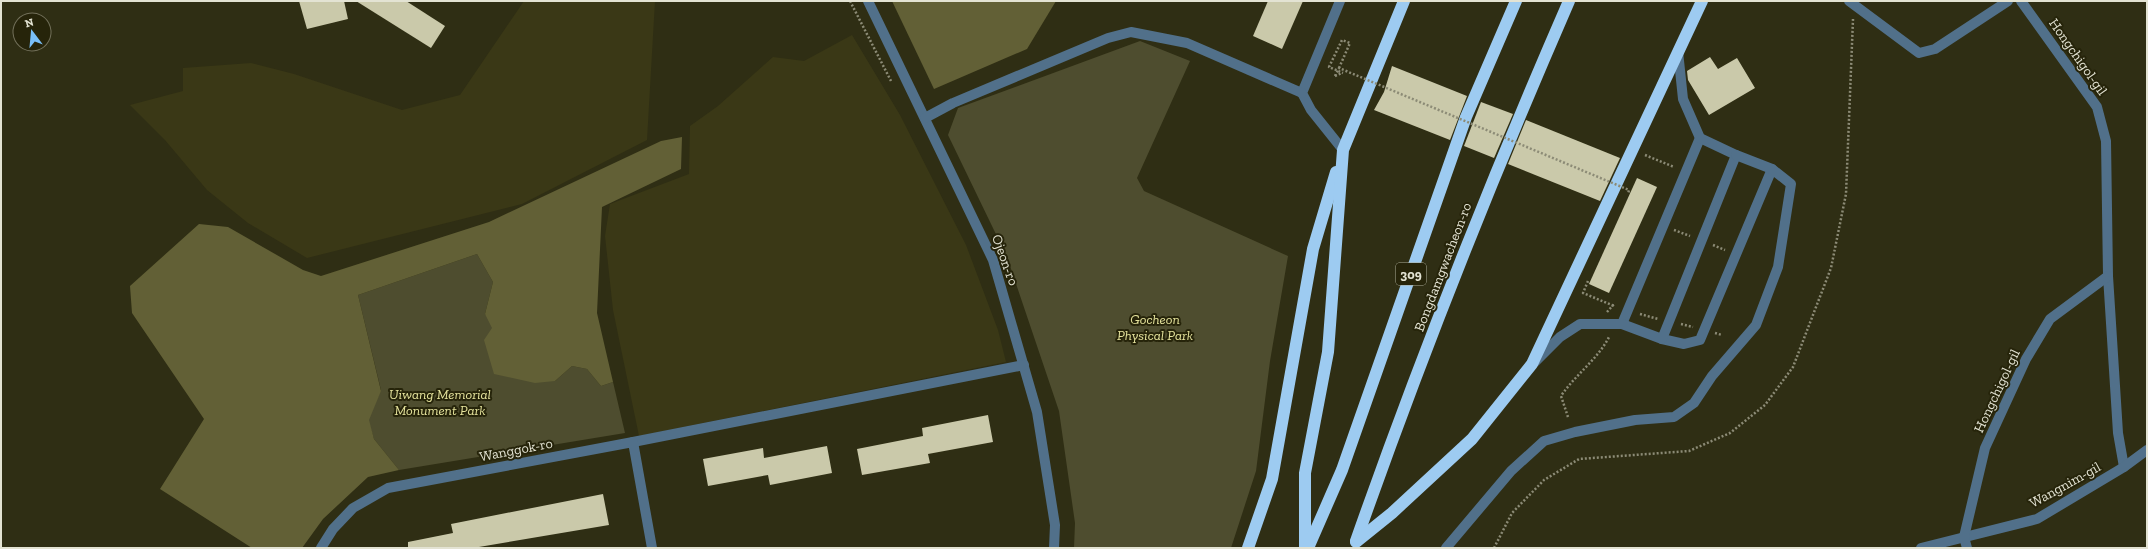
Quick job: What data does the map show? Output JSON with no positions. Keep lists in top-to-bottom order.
{
  "streets": {
    "highway": ["Bongdamgwacheon-ro", "309"],
    "street": [
      "Hongchigol-gil",
      "Ojeon-ro",
      "Wanggok-ro",
      "Wangnim-gil"
    ]
  },
  "crossings": [
    ["Hongchigol-gil", "Wangnim-gil"],
    ["Ojeon-ro", "Wanggok-ro"]
  ],
  "parks": ["Gocheon Physical Park", "Uiwang Memorial Monument Park"],
  "north": "top"
}
